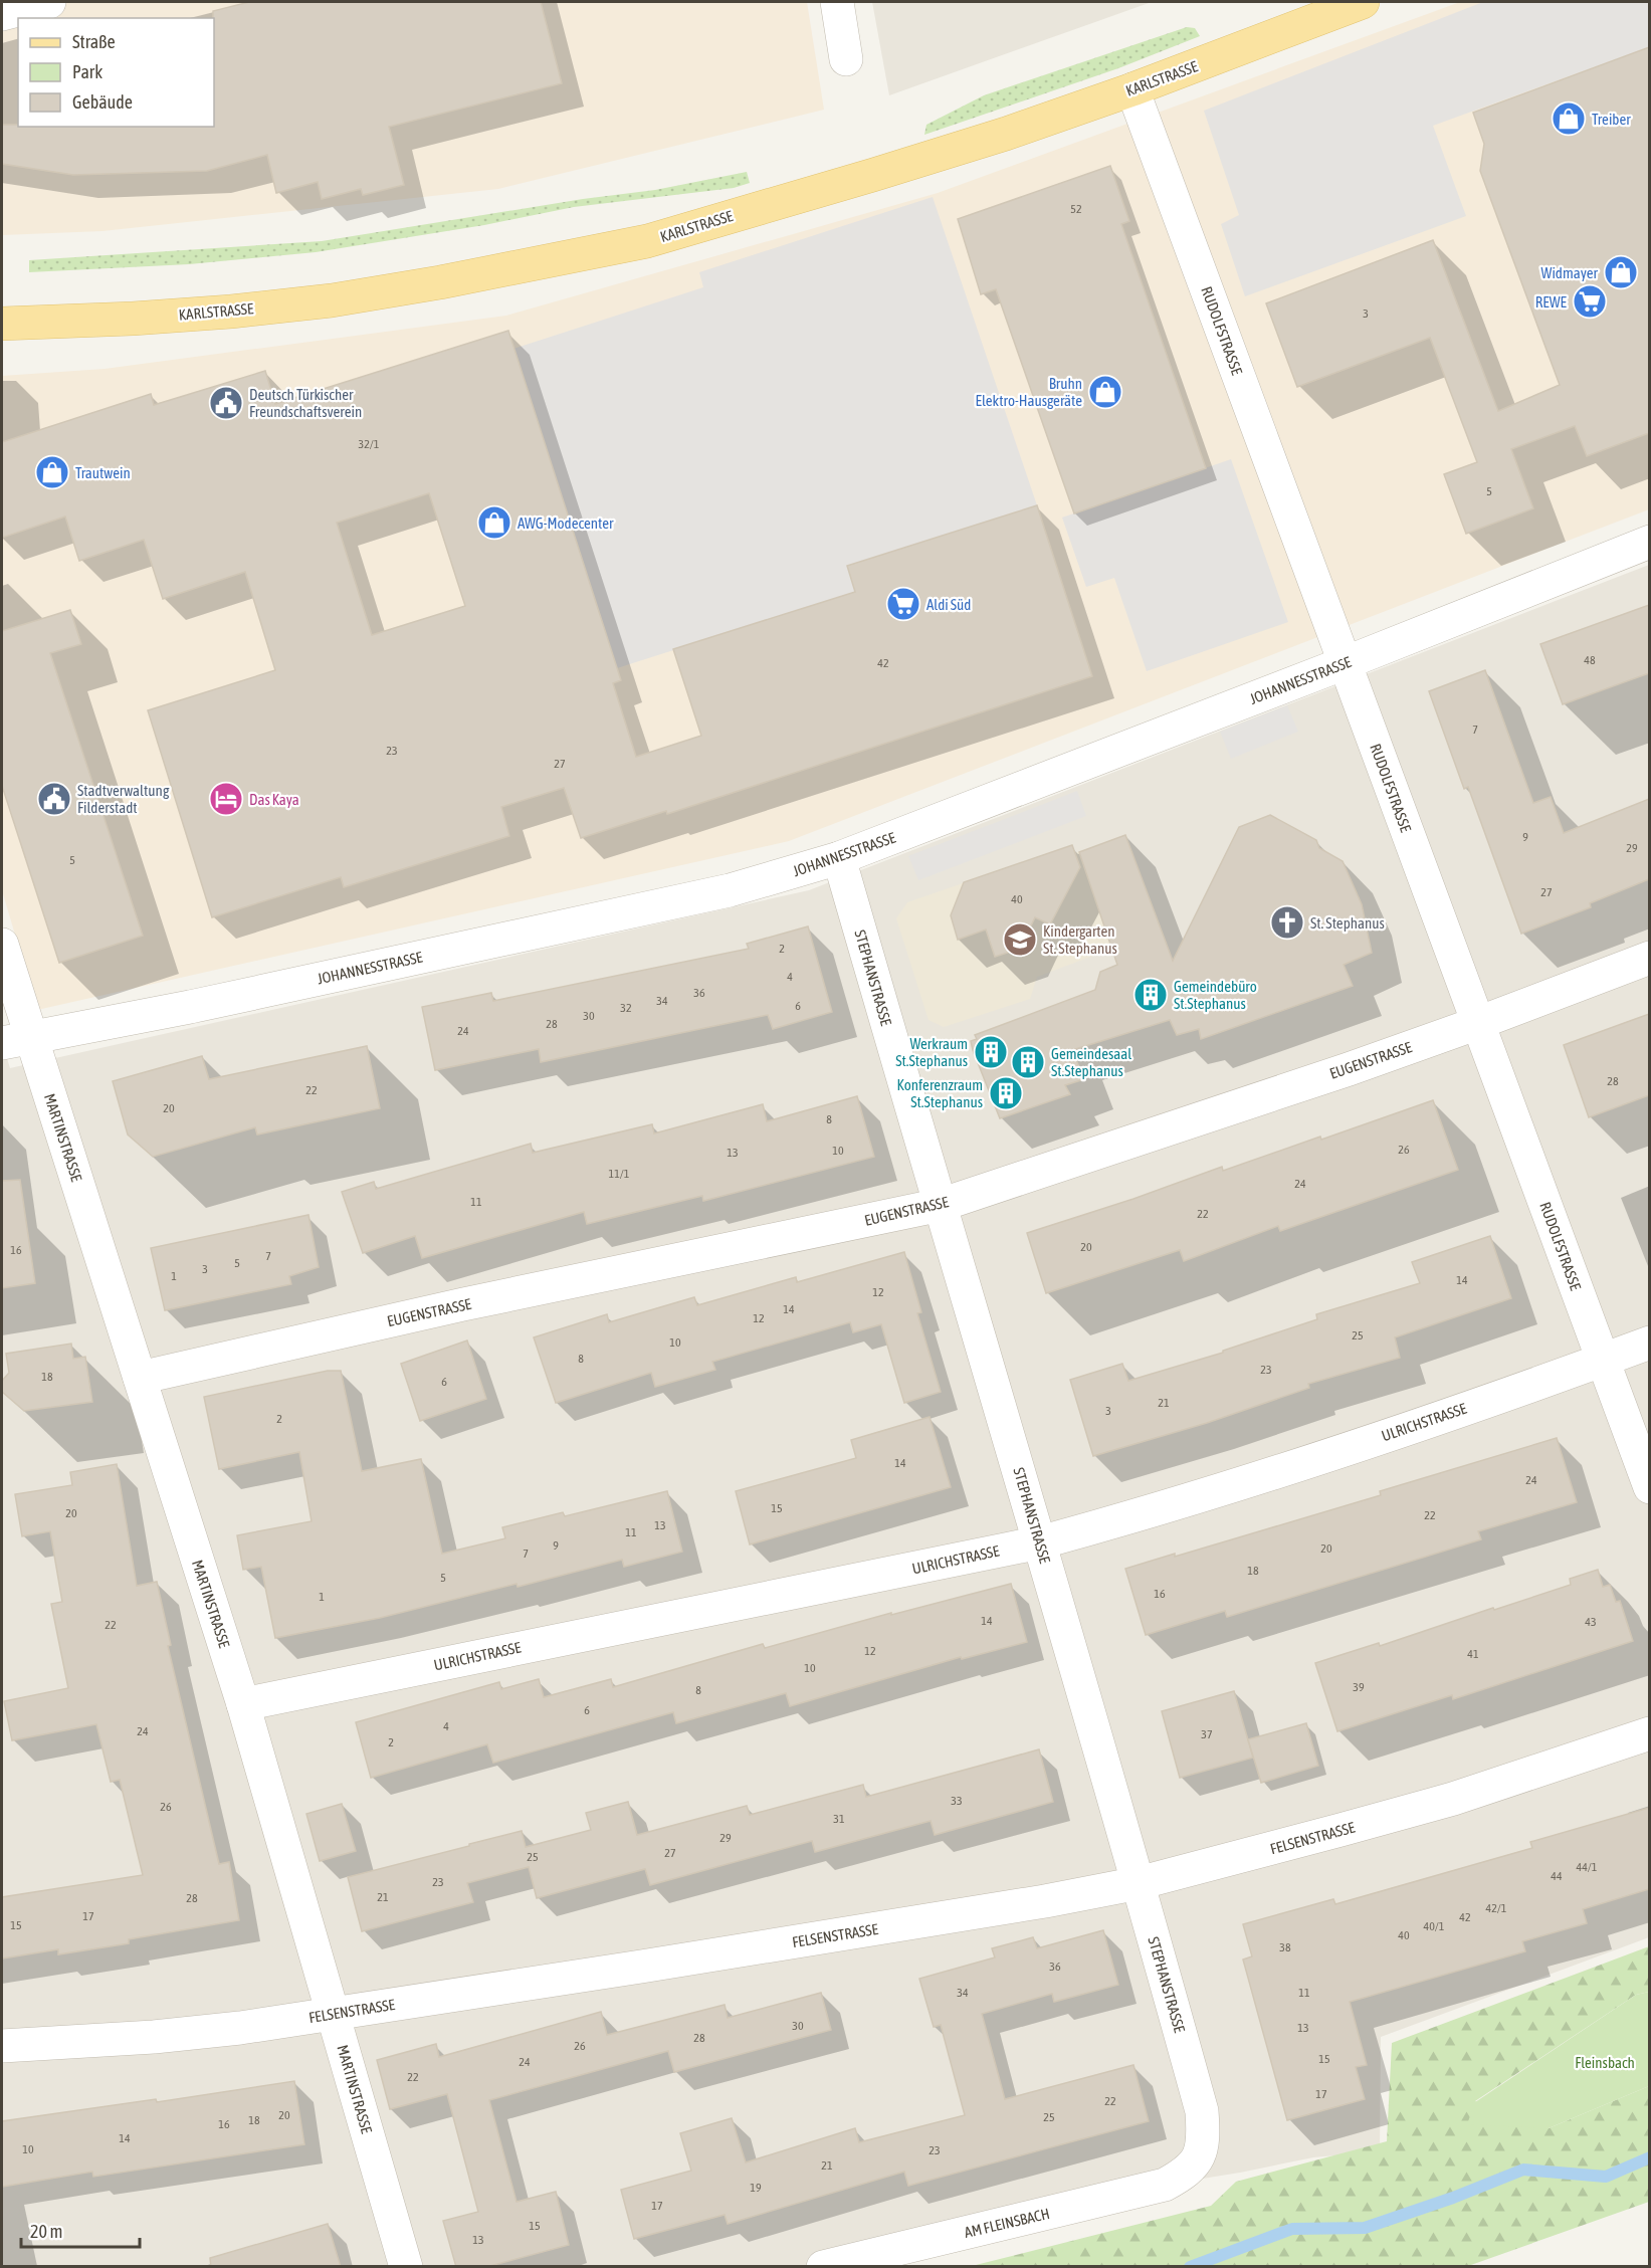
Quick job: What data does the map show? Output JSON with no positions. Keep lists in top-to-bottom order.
{
  "streets": {
    "main road": ["KARLSTRASSE"],
    "street": [
      "RUDOLFSTRASSE",
      "JOHANNESSTRASSE",
      "STEPHANSTRASSE",
      "EUGENSTRASSE",
      "MARTINSTRASSE",
      "ULRICHSTRASSE",
      "FELSENSTRASSE",
      "AM FLEINSBACH"
    ]
  },
  "crossings": [
    ["KARLSTRASSE", "RUDOLFSTRASSE"],
    ["RUDOLFSTRASSE", "JOHANNESSTRASSE"],
    ["RUDOLFSTRASSE", "EUGENSTRASSE"],
    ["RUDOLFSTRASSE", "ULRICHSTRASSE"],
    ["JOHANNESSTRASSE", "STEPHANSTRASSE"],
    ["JOHANNESSTRASSE", "MARTINSTRASSE"],
    ["STEPHANSTRASSE", "EUGENSTRASSE"],
    ["STEPHANSTRASSE", "ULRICHSTRASSE"],
    ["STEPHANSTRASSE", "FELSENSTRASSE"],
    ["STEPHANSTRASSE", "AM FLEINSBACH"],
    ["EUGENSTRASSE", "MARTINSTRASSE"],
    ["MARTINSTRASSE", "ULRICHSTRASSE"],
    ["MARTINSTRASSE", "FELSENSTRASSE"]
  ],
  "parks": ["Fleinsbach"],
  "places": {
    "shop": [
      "Treiber",
      "Widmayer",
      "Bruhn Elektro-Hausgeräte",
      "Trautwein",
      "AWG-Modecenter"
    ],
    "supermarket": ["REWE", "Aldi Süd"],
    "public building": ["Deutsch Türkischer Freundschaftsverein", "Stadtverwaltung Filderstadt"],
    "hotel": ["Das Kaya"],
    "church": ["St. Stephanus"],
    "school or university": ["Kindergarten St. Stephanus"],
    "building": [
      "Gemeindebüro St.Stephanus",
      "Werkraum St.Stephanus",
      "Gemeindesaal St.Stephanus",
      "Konferenzraum St.Stephanus"
    ]
  },
  "house_numbers": [
    "52",
    "3",
    "32/1",
    "5",
    "48",
    "42",
    "7",
    "23",
    "27",
    "9",
    "29",
    "5",
    "27",
    "40",
    "2",
    "4",
    "36",
    "34",
    "6",
    "32",
    "30",
    "28",
    "24",
    "28",
    "22",
    "20",
    "8",
    "26",
    "10",
    "13",
    "11/1",
    "24",
    "11",
    "22",
    "20",
    "16",
    "7",
    "5",
    "3",
    "1",
    "14",
    "12",
    "14",
    "12",
    "25",
    "10",
    "8",
    "23",
    "18",
    "6",
    "21",
    "3",
    "2",
    "14",
    "24",
    "15",
    "20",
    "22",
    "13",
    "11",
    "9",
    "20",
    "7",
    "18",
    "5",
    "16",
    "1",
    "14",
    "43",
    "22",
    "12",
    "41",
    "10",
    "39",
    "8",
    "6",
    "4",
    "24",
    "37",
    "2",
    "33",
    "26",
    "31",
    "29",
    "27",
    "25",
    "44/1",
    "44",
    "23",
    "21",
    "28",
    "42/1",
    "17",
    "42",
    "15",
    "40/1",
    "40",
    "38",
    "36",
    "34",
    "11",
    "30",
    "13",
    "28",
    "26",
    "15",
    "24",
    "22",
    "17",
    "22",
    "20",
    "25",
    "18",
    "16",
    "14",
    "10",
    "23",
    "21",
    "19",
    "17",
    "15",
    "13"
  ],
  "legend": ["Straße", "Park", "Gebäude"],
  "scale_bar": "20 m"
}
